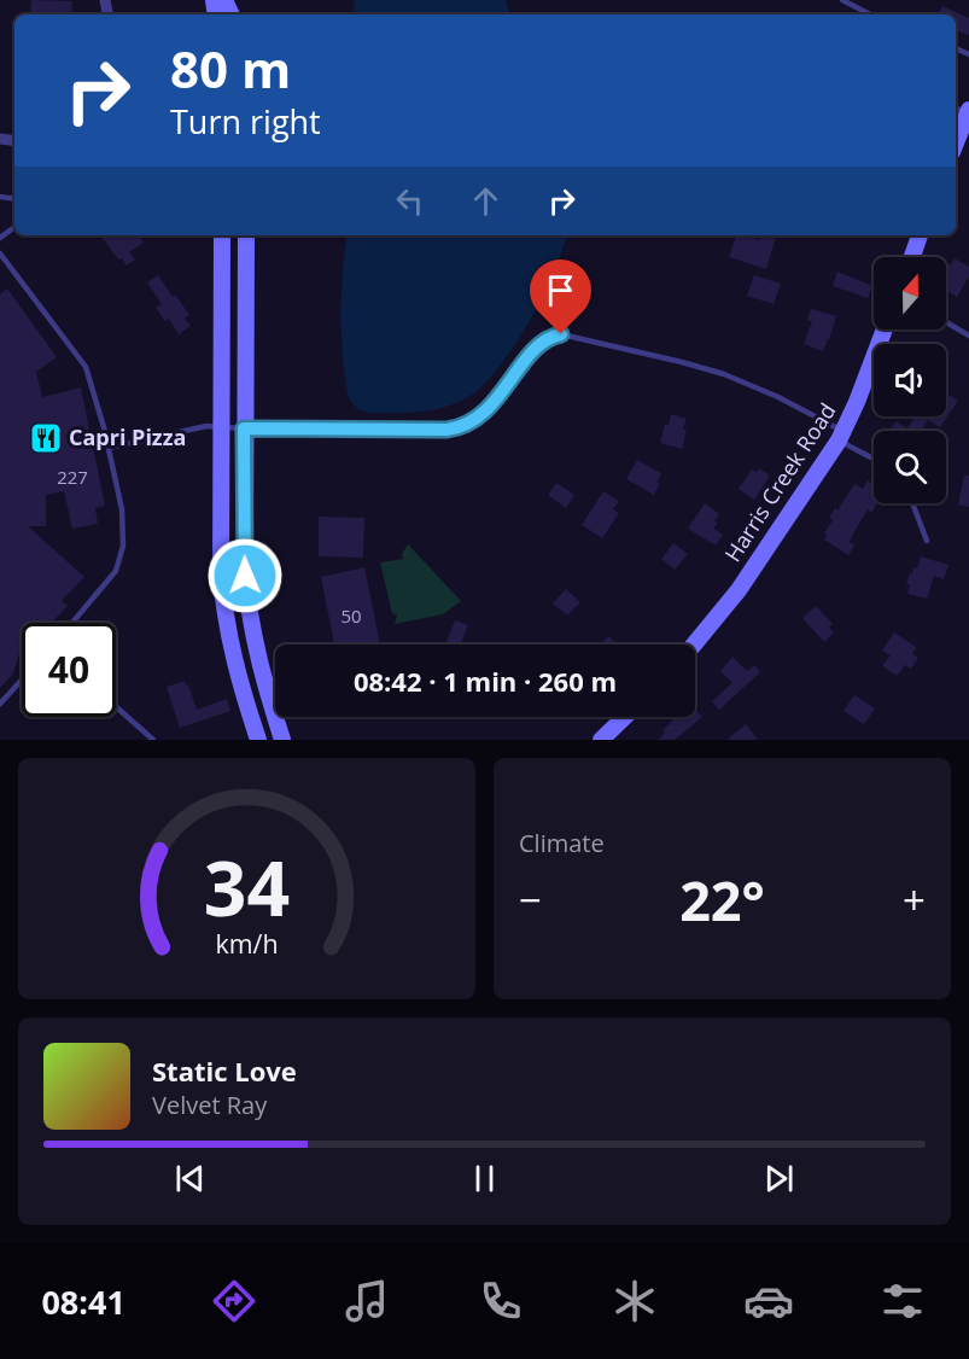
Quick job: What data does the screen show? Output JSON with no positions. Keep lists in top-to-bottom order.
{
  "streets": {
    "street": ["Harris Creek Road"]
  },
  "places": {
    "restaurant": ["Capri Pizza"]
  },
  "house_numbers": ["227", "50"],
  "north": "top",
  "page": {
    "turn": ["80 m", "Turn right"],
    "limit": "40",
    "trip": "08:42 · 1 min · 260 m",
    "tile": "Climate",
    "heat": ["−", "22°", "+"],
    "song": ["Static Love", "Velvet Ray"],
    "tabs": "08:41",
    "gauge": ["34", "km/h"]
  }
}
